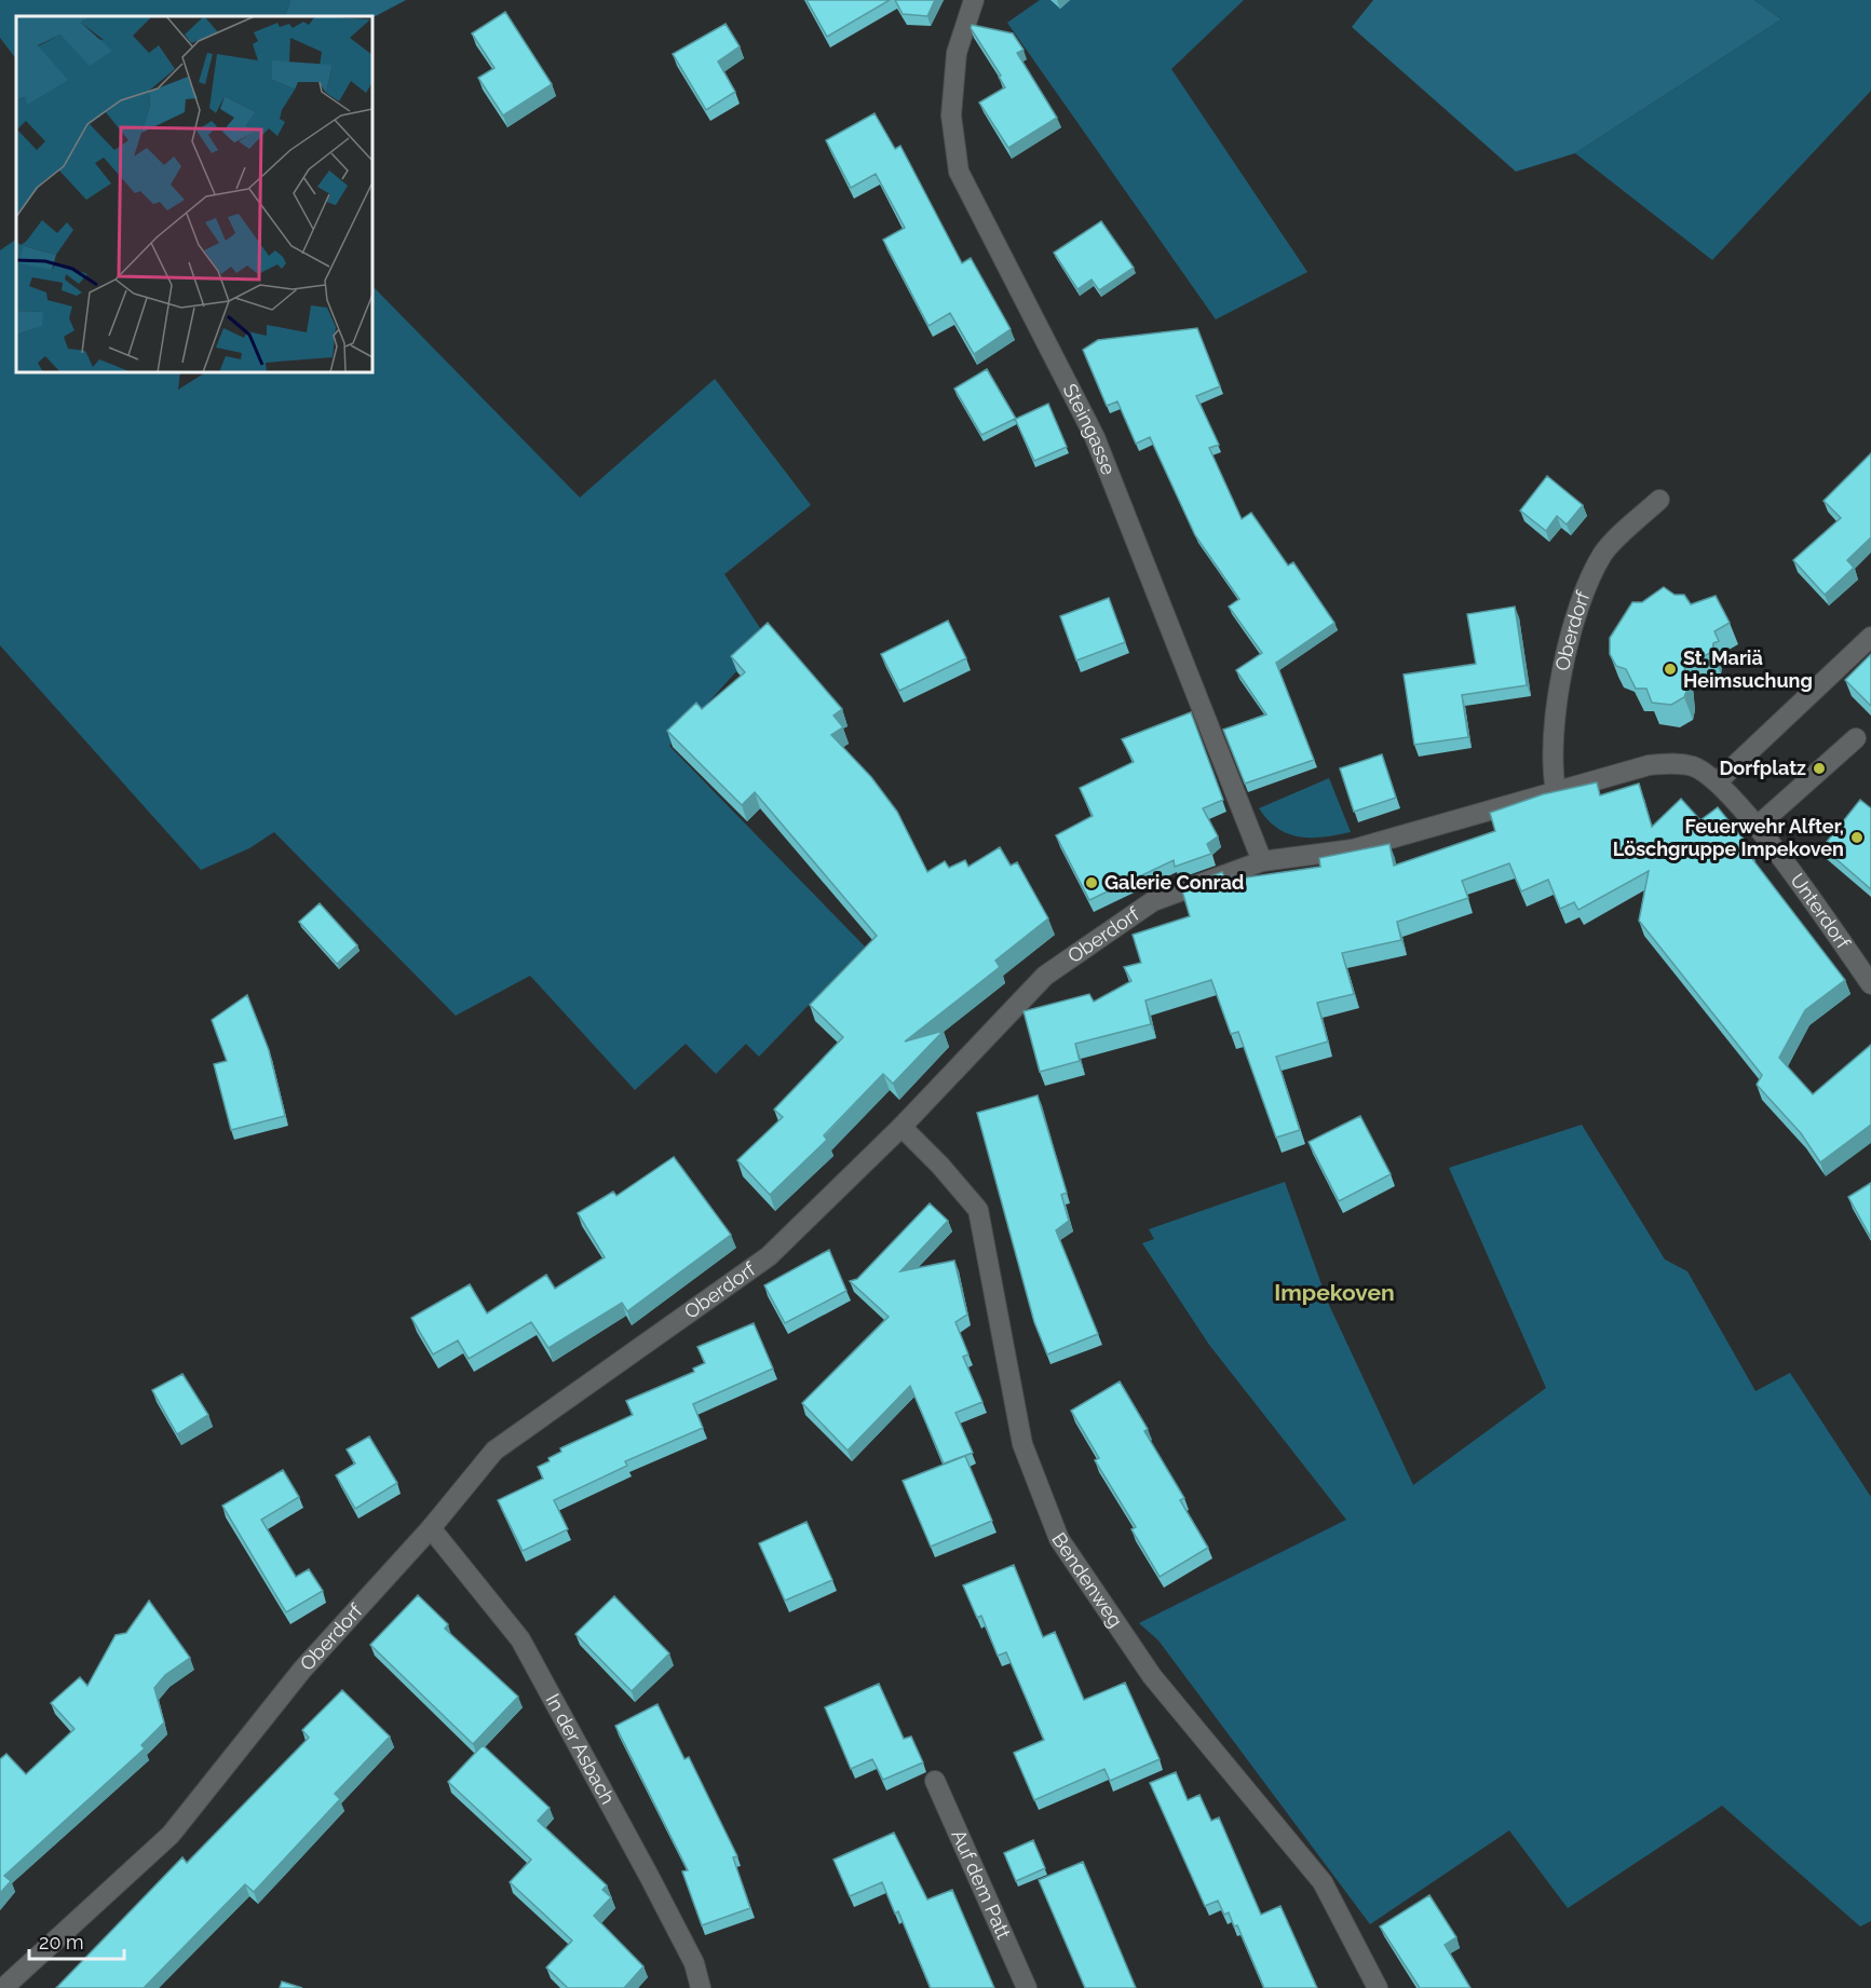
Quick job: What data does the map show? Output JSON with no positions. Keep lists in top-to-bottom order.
{
  "streets": {
    "street": [
      "Steingasse",
      "Oberdorf",
      "Unterdorf",
      "Bendenweg",
      "In der Asbach",
      "Auf dem Patt"
    ]
  },
  "crossings": [
    ["Steingasse", "Oberdorf"],
    ["Oberdorf", "Unterdorf"],
    ["Oberdorf", "Bendenweg"],
    ["Oberdorf", "In der Asbach"]
  ],
  "districts": ["Impekoven"],
  "places": [
    "St. Mariä Heimsuchung",
    "Dorfplatz",
    "Feuerwehr Alfter, Löschgruppe Impekoven",
    "Galerie Conrad"
  ],
  "scale_bar": "20 m"
}
